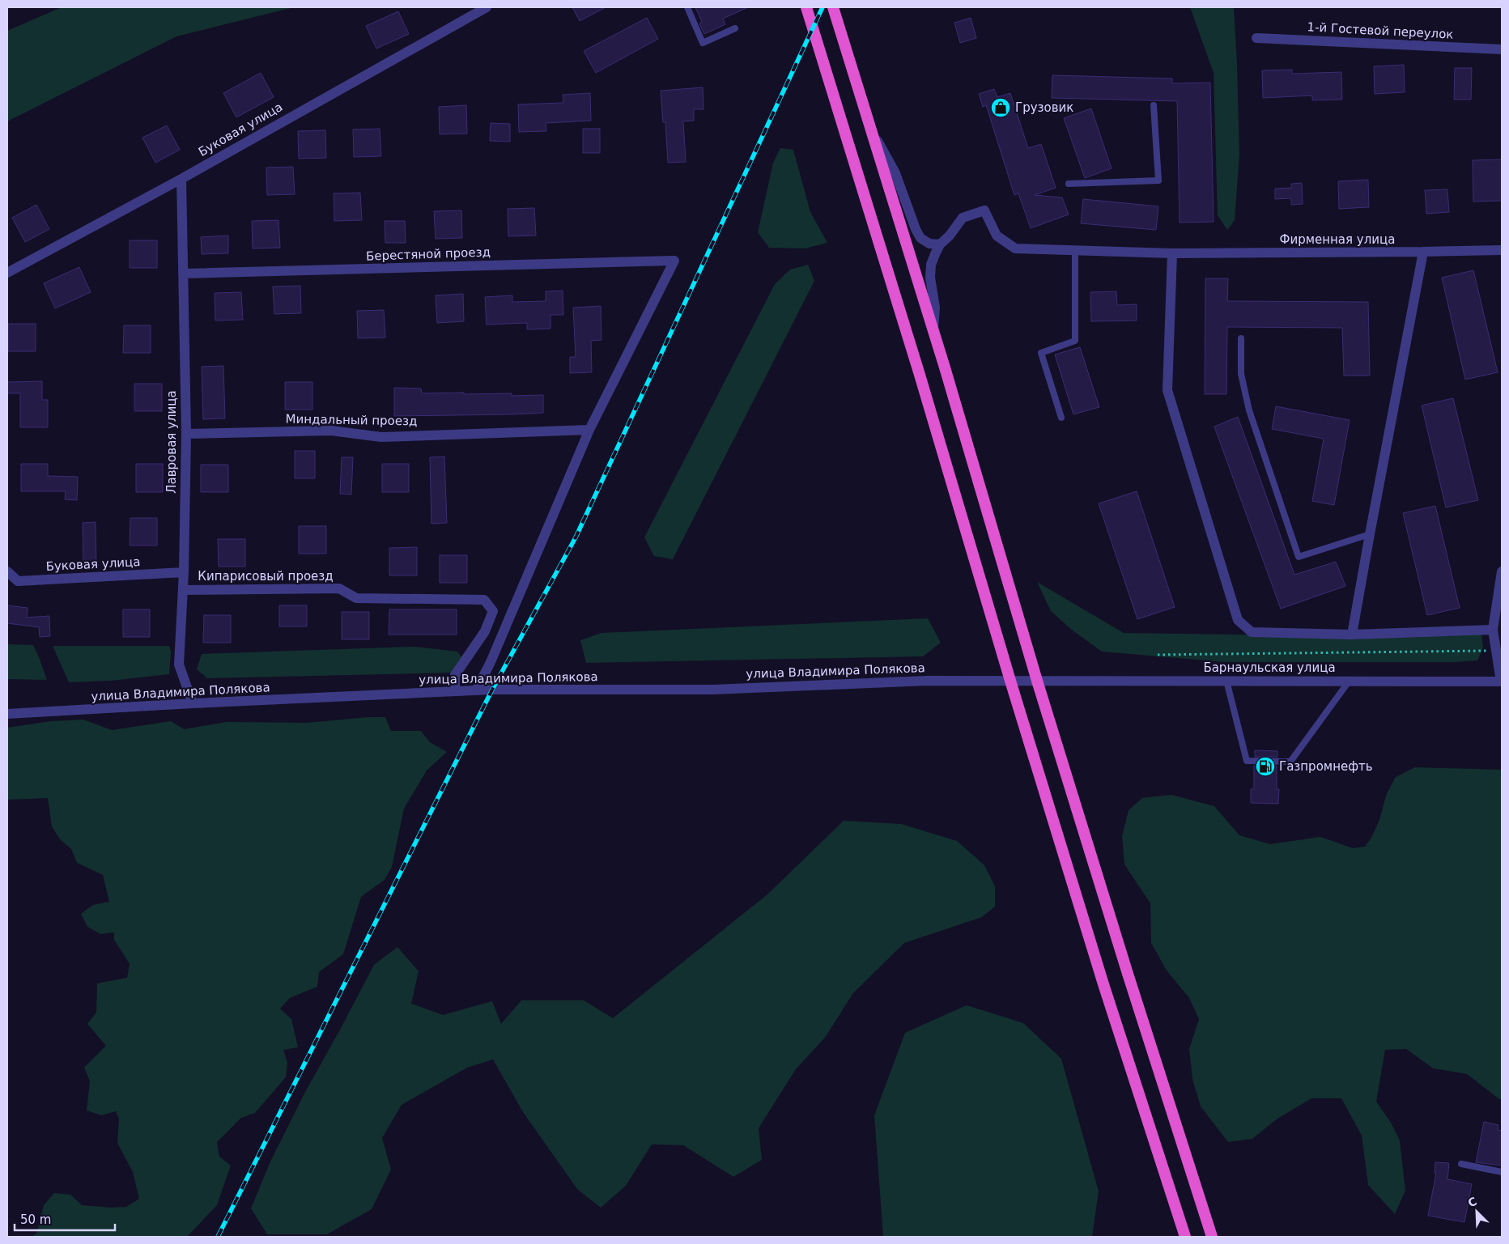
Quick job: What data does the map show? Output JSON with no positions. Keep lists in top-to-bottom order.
{
  "streets": {
    "street": [
      "1-й Гостевой переулок",
      "Буковая улица",
      "Фирменная улица",
      "Берестяной проезд",
      "Миндальный проезд",
      "Лавровая улица",
      "Кипарисовый проезд",
      "Барнаульская улица",
      "улица Владимира Полякова"
    ]
  },
  "crossings": [
    ["Буковая улица", "Лавровая улица"],
    ["Берестяной проезд", "Миндальный проезд"],
    ["Берестяной проезд", "Лавровая улица"],
    ["Миндальный проезд", "Лавровая улица"],
    ["Лавровая улица", "Кипарисовый проезд"],
    ["Лавровая улица", "улица Владимира Полякова"],
    ["Кипарисовый проезд", "улица Владимира Полякова"],
    ["Барнаульская улица", "улица Владимира Полякова"]
  ],
  "places": {
    "shop": ["Грузовик"],
    "fuel station": ["Газпромнефть"]
  },
  "scale_bar": "50 m",
  "north": "top left"
}
